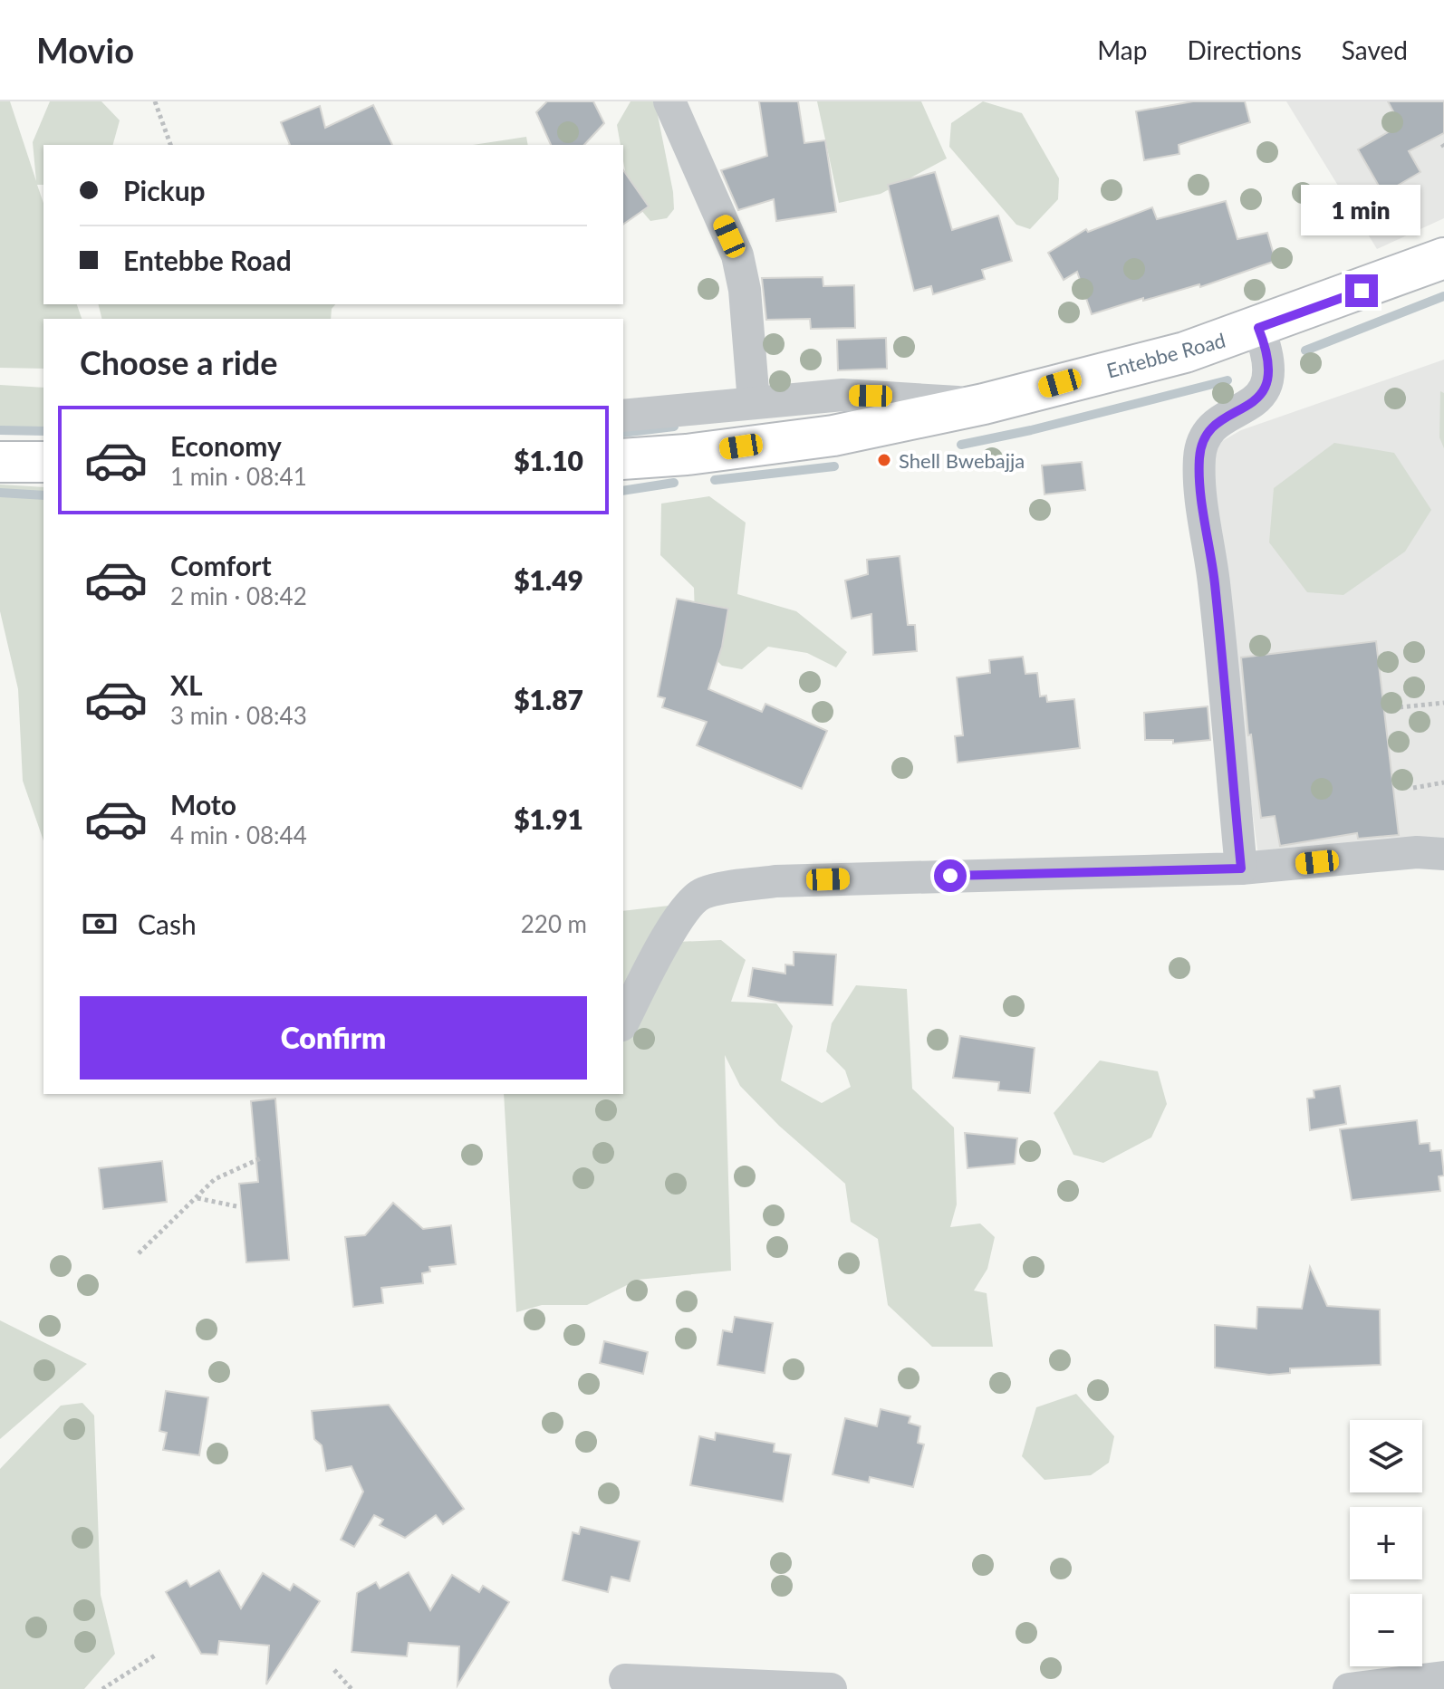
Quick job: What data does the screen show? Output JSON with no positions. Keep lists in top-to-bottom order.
{
  "streets": {
    "main road": ["Entebbe Road"]
  },
  "places": ["Shell Bwebajja"],
  "page": {
    "header": "Movio",
    "nav": ["Map", "Directions", "Saved"],
    "banner": ["Pickup", "Entebbe Road"],
    "bubble": "1 min",
    "heading": "Choose a ride",
    "list": [
      {
        "name": "Economy",
        "note": "1 min · 08:41",
        "value": "$1.10"
      },
      {
        "name": "Comfort",
        "note": "2 min · 08:42",
        "value": "$1.49"
      },
      {
        "name": "XL",
        "note": "3 min · 08:43",
        "value": "$1.87"
      },
      {
        "name": "Moto",
        "note": "4 min · 08:44",
        "value": "$1.91"
      }
    ],
    "pay": ["Cash", "220 m"],
    "buttons": "Confirm",
    "map_buttons": ["+", "−"]
  }
}
